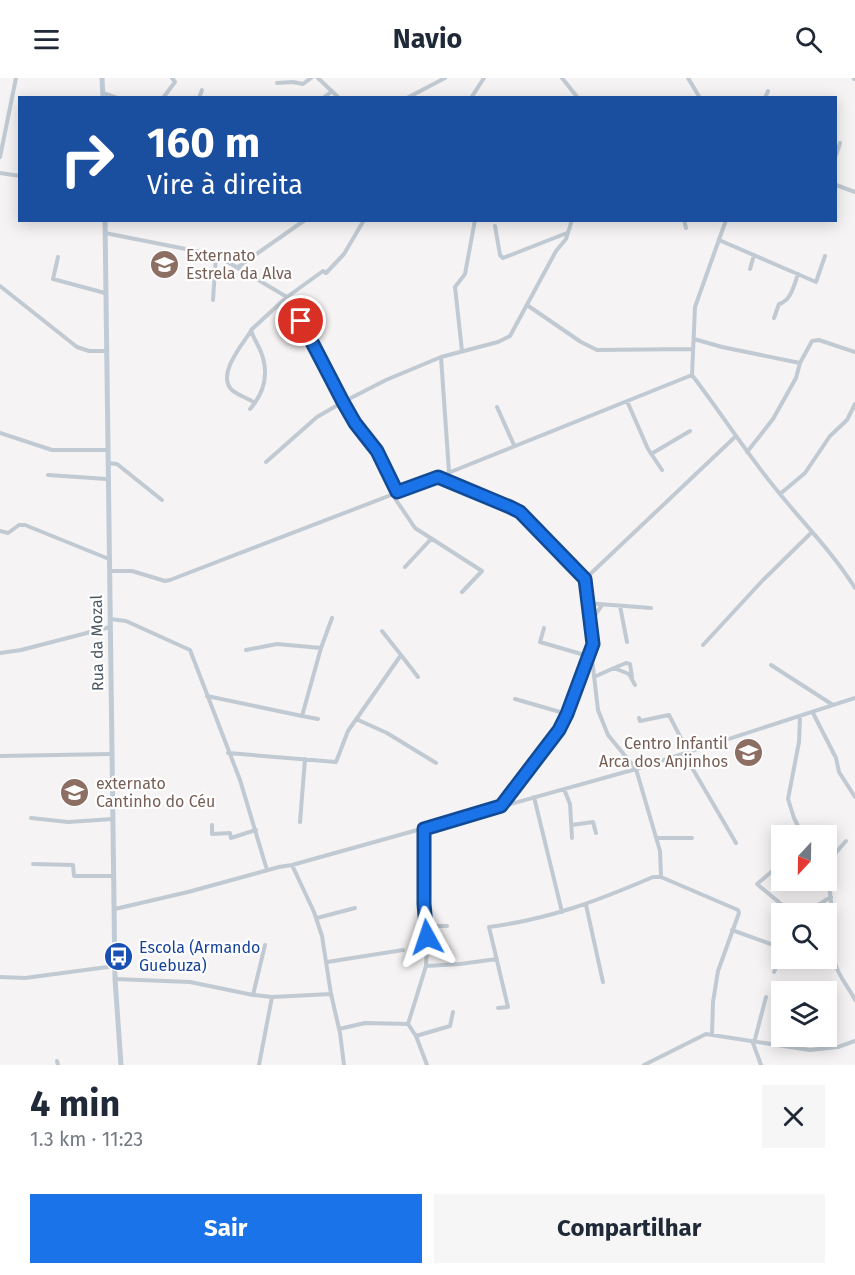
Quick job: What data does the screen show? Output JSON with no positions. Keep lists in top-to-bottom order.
{
  "streets": {
    "main road": ["Rua da Mozal"]
  },
  "places": {
    "school or university": ["Externato Estrela da Alva", "Centro Infantil Arca dos Anjinhos", "externato Cantinho do Céu"],
    "bus stop": ["Escola (Armando Guebuza)"]
  },
  "north": "bottom",
  "page": {
    "header": "Navio",
    "turn": ["160 m", "Vire à direita"],
    "heading": ["4 min", "1.3 km · 11:23"],
    "buttons": ["Sair", "Compartilhar"]
  }
}
